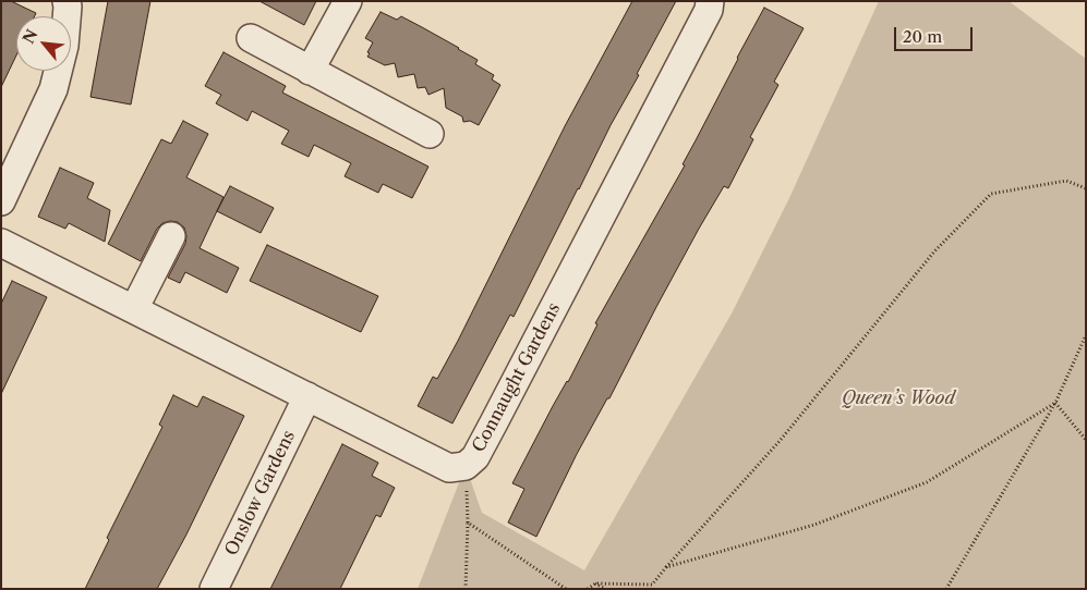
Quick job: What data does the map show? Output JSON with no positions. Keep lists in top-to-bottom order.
{
  "streets": {
    "street": ["Connaught Gardens", "Onslow Gardens"]
  },
  "crossings": [
    ["Connaught Gardens", "Onslow Gardens"]
  ],
  "parks": ["Queen’s Wood"],
  "scale_bar": "20 m",
  "north": "top left"
}
